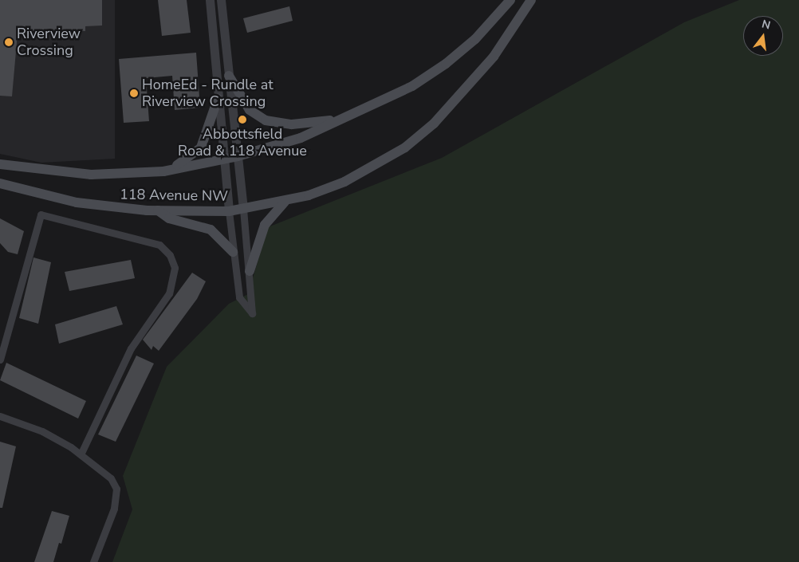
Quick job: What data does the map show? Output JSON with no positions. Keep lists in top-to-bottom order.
{
  "streets": {
    "main road": ["118 Avenue NW"]
  },
  "places": ["Riverview Crossing", "HomeEd - Rundle at Riverview Crossing", "Abbottsfield Road & 118 Avenue"],
  "north": "top"
}
